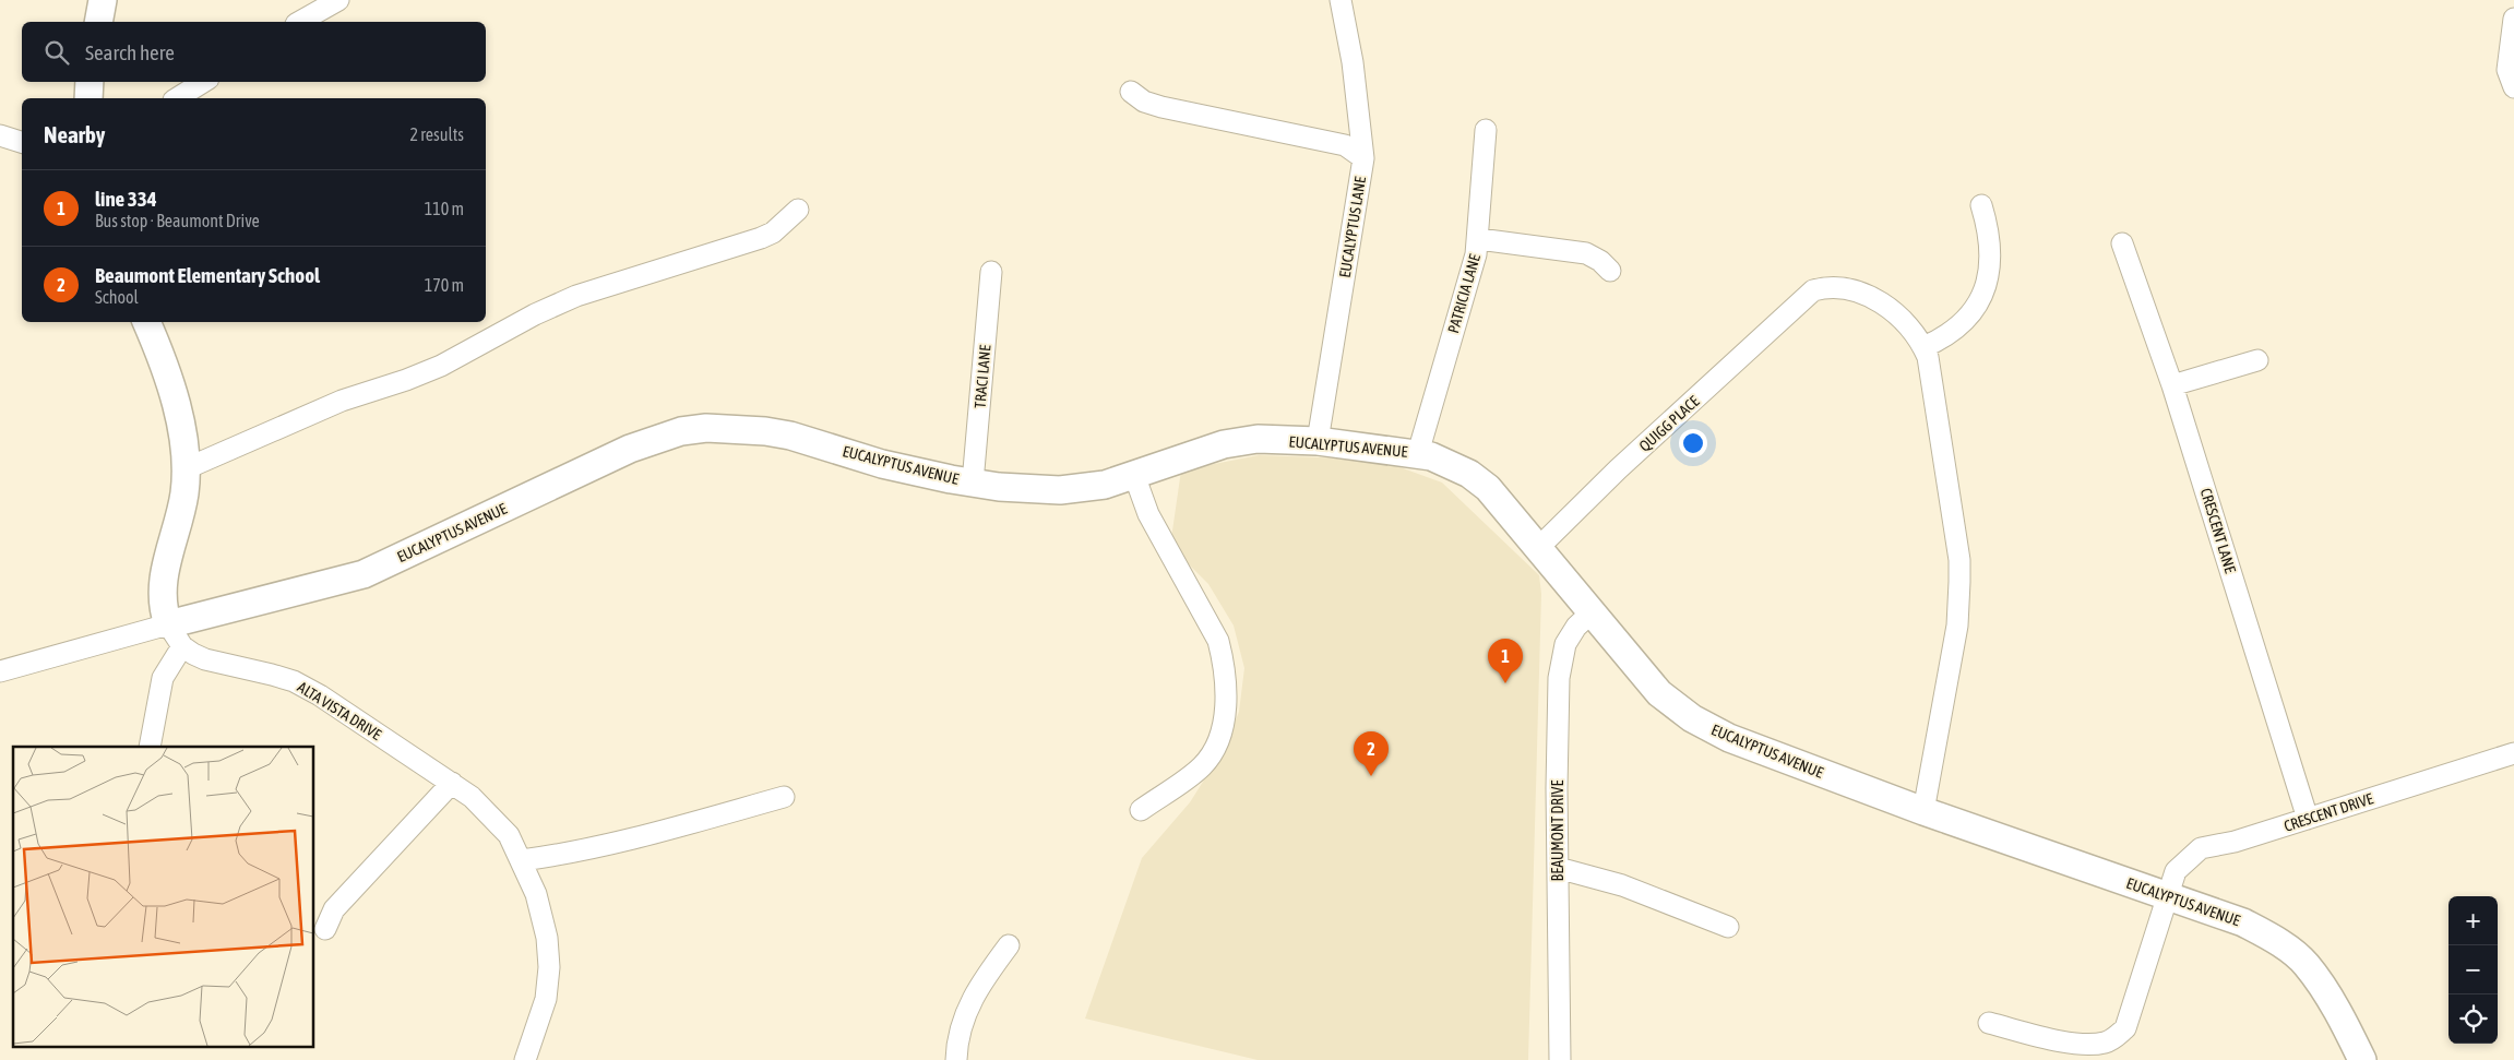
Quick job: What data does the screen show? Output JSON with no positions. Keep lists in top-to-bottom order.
{
  "streets": {
    "main road": ["EUCALYPTUS AVENUE"],
    "street": [
      "EUCALYPTUS LANE",
      "PATRICIA LANE",
      "TRACI LANE",
      "QUIGG PLACE",
      "CRESCENT LANE",
      "ALTA VISTA DRIVE",
      "CRESCENT DRIVE",
      "BEAUMONT DRIVE"
    ]
  },
  "crossings": [
    ["EUCALYPTUS LANE", "EUCALYPTUS AVENUE"],
    ["PATRICIA LANE", "EUCALYPTUS AVENUE"],
    ["TRACI LANE", "EUCALYPTUS AVENUE"],
    ["QUIGG PLACE", "EUCALYPTUS AVENUE"],
    ["EUCALYPTUS AVENUE", "ALTA VISTA DRIVE"],
    ["EUCALYPTUS AVENUE", "CRESCENT DRIVE"],
    ["EUCALYPTUS AVENUE", "BEAUMONT DRIVE"],
    ["CRESCENT LANE", "CRESCENT DRIVE"]
  ],
  "page": {
    "search": "Search here",
    "heading": ["Nearby", "2 results"],
    "list": [
      {
        "mark": "1",
        "name": "line 334",
        "note": "Bus stop · Beaumont Drive",
        "value": "110 m"
      },
      {
        "mark": "2",
        "name": "Beaumont Elementary School",
        "note": "School",
        "value": "170 m"
      }
    ],
    "pins": ["1", "2"],
    "map_buttons": ["+", "−"]
  }
}
